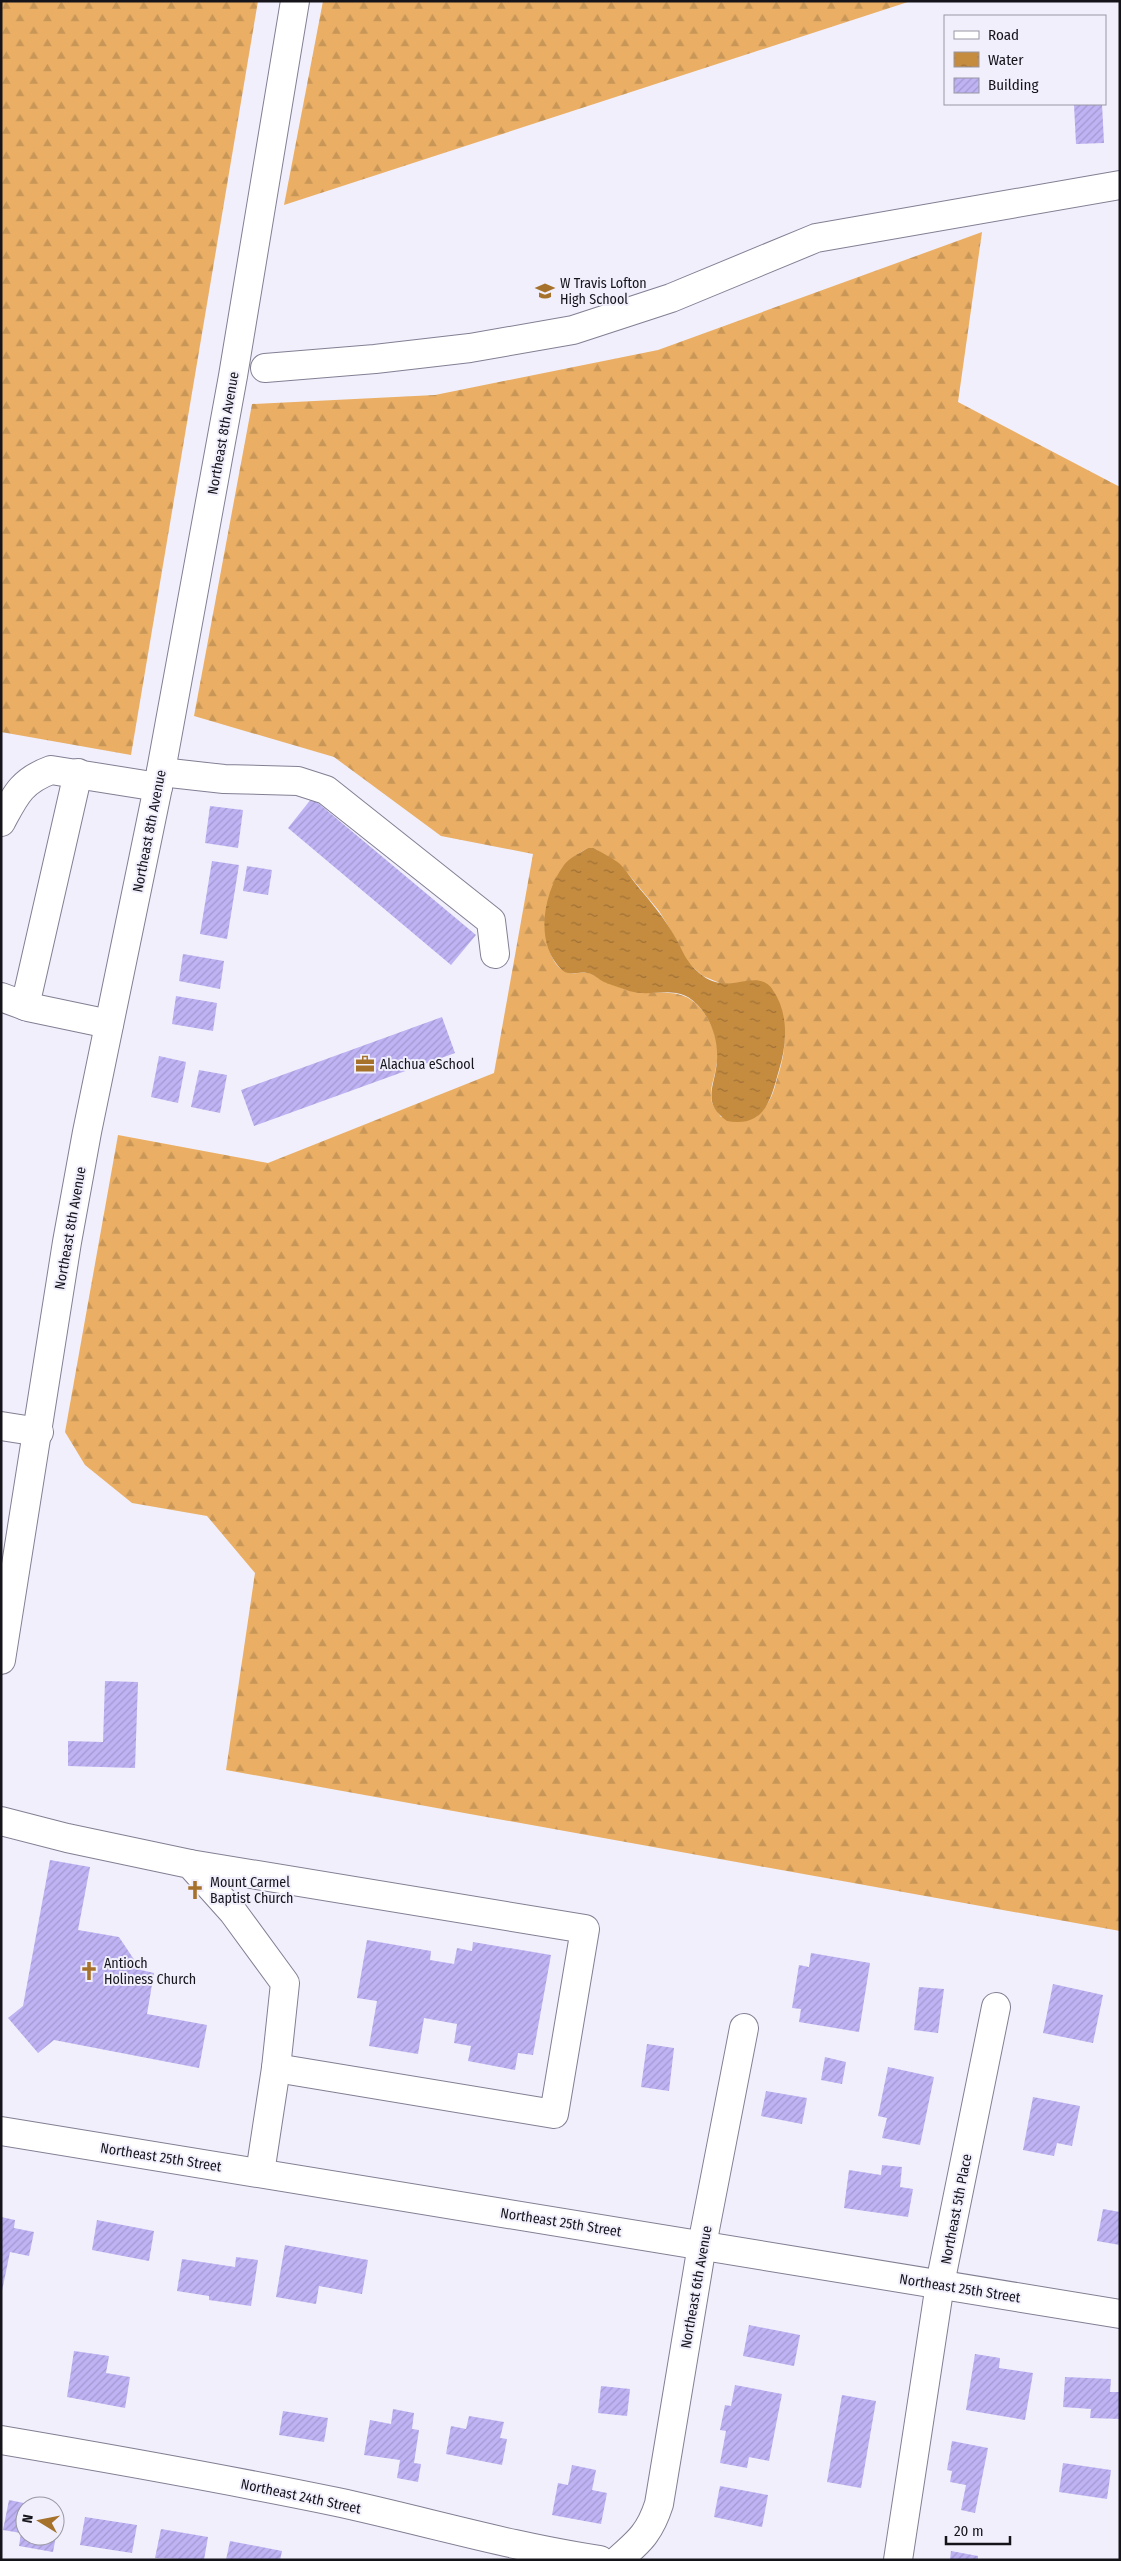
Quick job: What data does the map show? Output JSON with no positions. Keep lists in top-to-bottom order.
{
  "streets": {
    "street": [
      "Northeast 8th Avenue",
      "Northeast 25th Street",
      "Northeast 5th Place",
      "Northeast 6th Avenue",
      "Northeast 24th Street"
    ]
  },
  "crossings": [
    ["Northeast 25th Street", "Northeast 5th Place"],
    ["Northeast 25th Street", "Northeast 6th Avenue"]
  ],
  "places": {
    "school or university": ["W Travis Lofton High School"],
    "office": ["Alachua eSchool"],
    "church": ["Mount Carmel Baptist Church", "Antioch Holiness Church"]
  },
  "legend": ["Road", "Water", "Building"],
  "scale_bar": "20 m",
  "north": "left"
}
